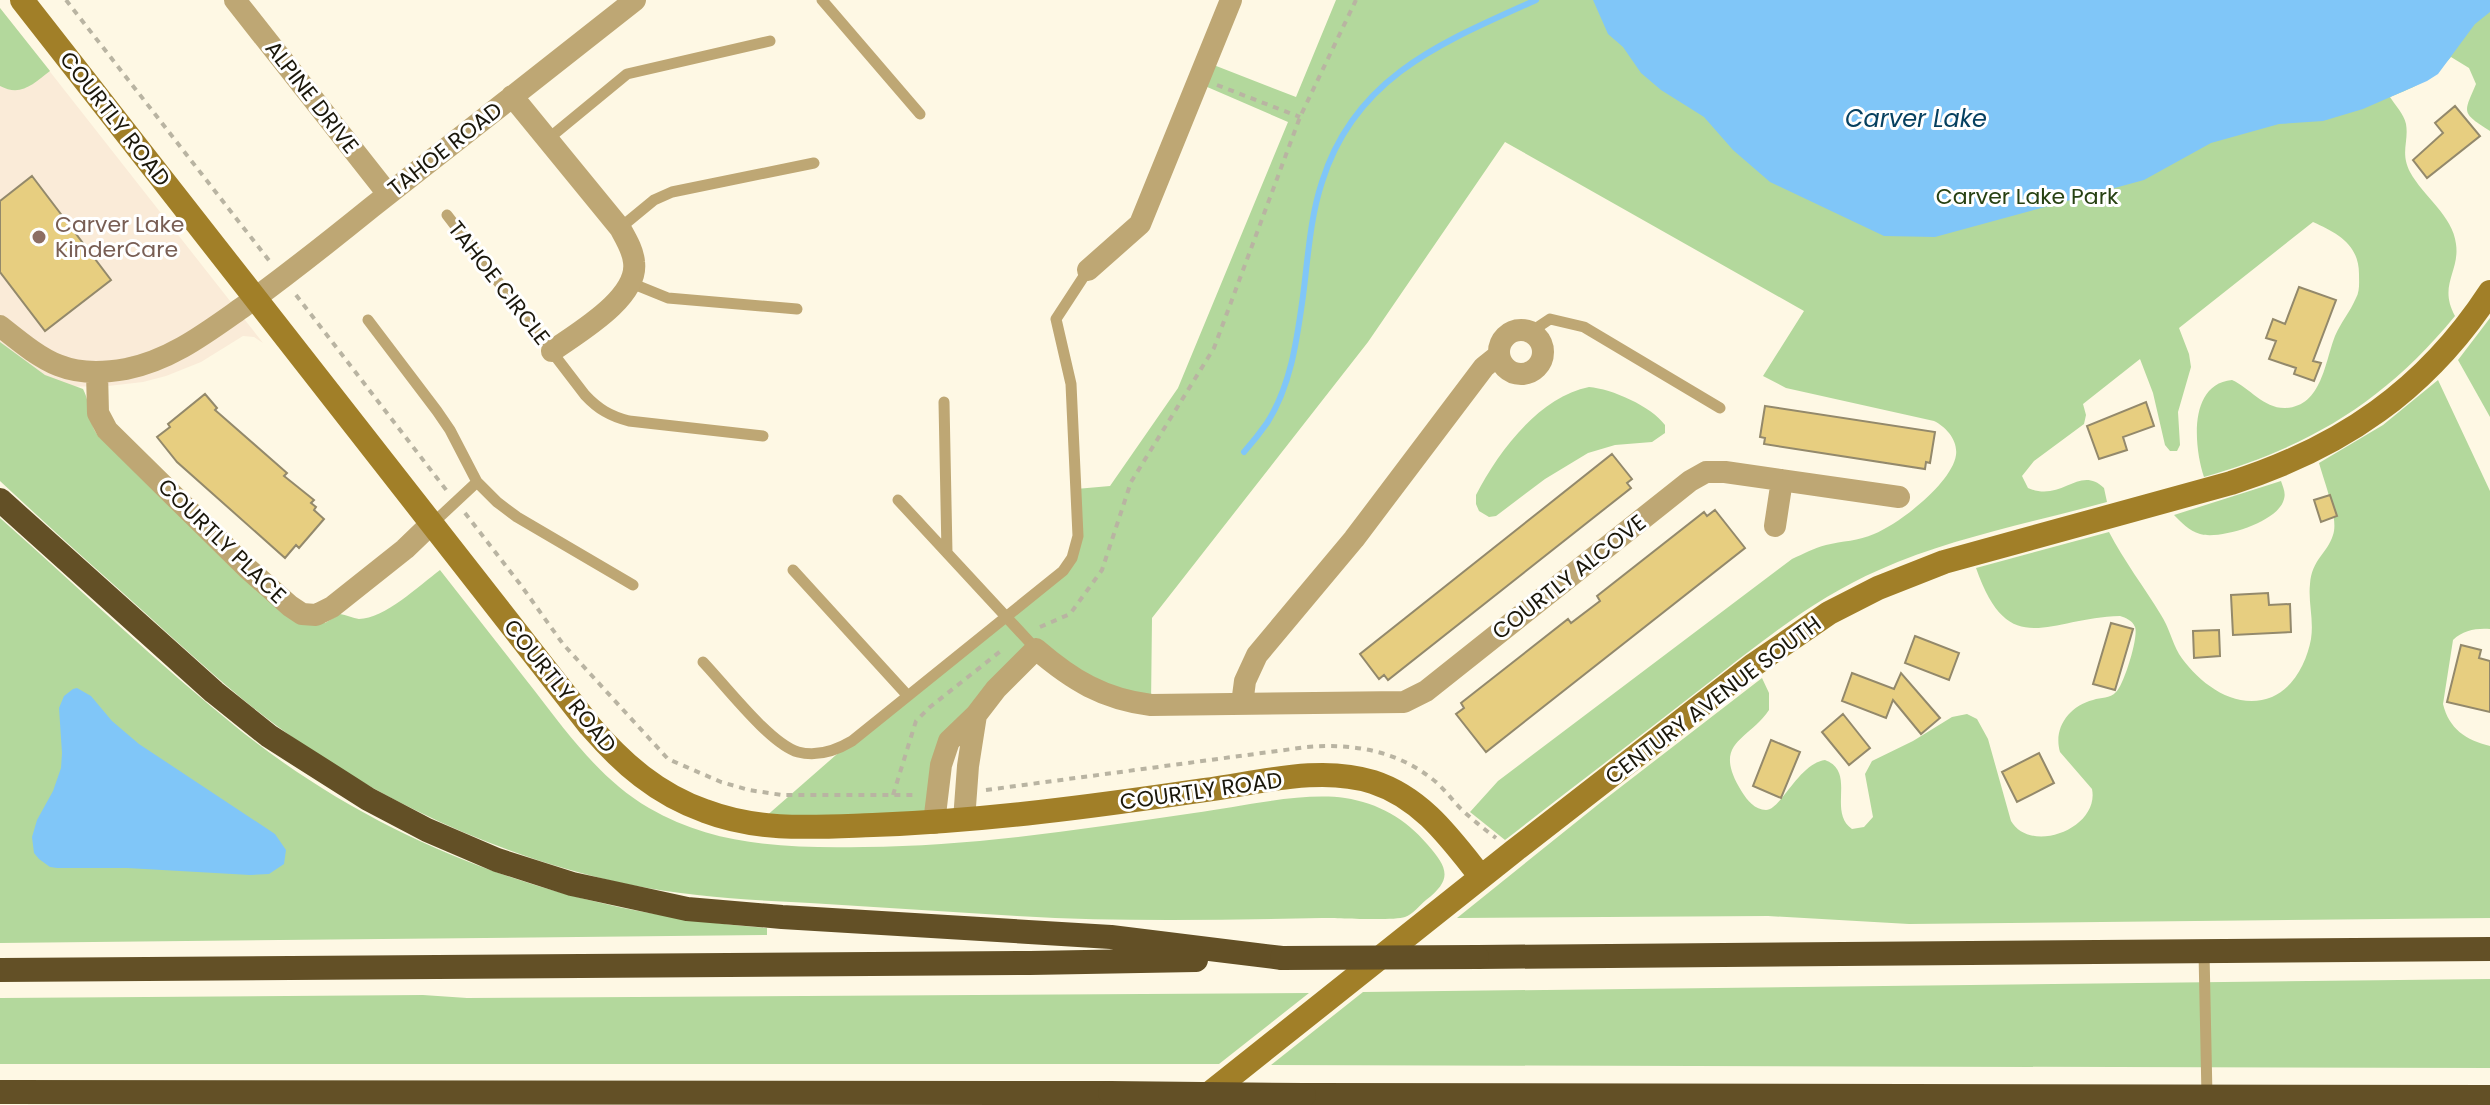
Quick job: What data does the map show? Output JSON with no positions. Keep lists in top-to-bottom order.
{
  "streets": {
    "street": [
      "ALPINE DRIVE",
      "COURTLY ROAD",
      "TAHOE ROAD",
      "TAHOE CIRCLE",
      "COURTLY PLACE",
      "COURTLY ALCOVE",
      "CENTURY AVENUE SOUTH"
    ]
  },
  "crossings": [
    ["ALPINE DRIVE", "TAHOE ROAD"],
    ["COURTLY ROAD", "TAHOE ROAD"],
    ["COURTLY ROAD", "COURTLY PLACE"],
    ["COURTLY ROAD", "CENTURY AVENUE SOUTH"],
    ["TAHOE ROAD", "COURTLY PLACE"]
  ],
  "water": ["Carver Lake"],
  "parks": ["Carver Lake Park"],
  "places": ["Carver Lake KinderCare"]
}
